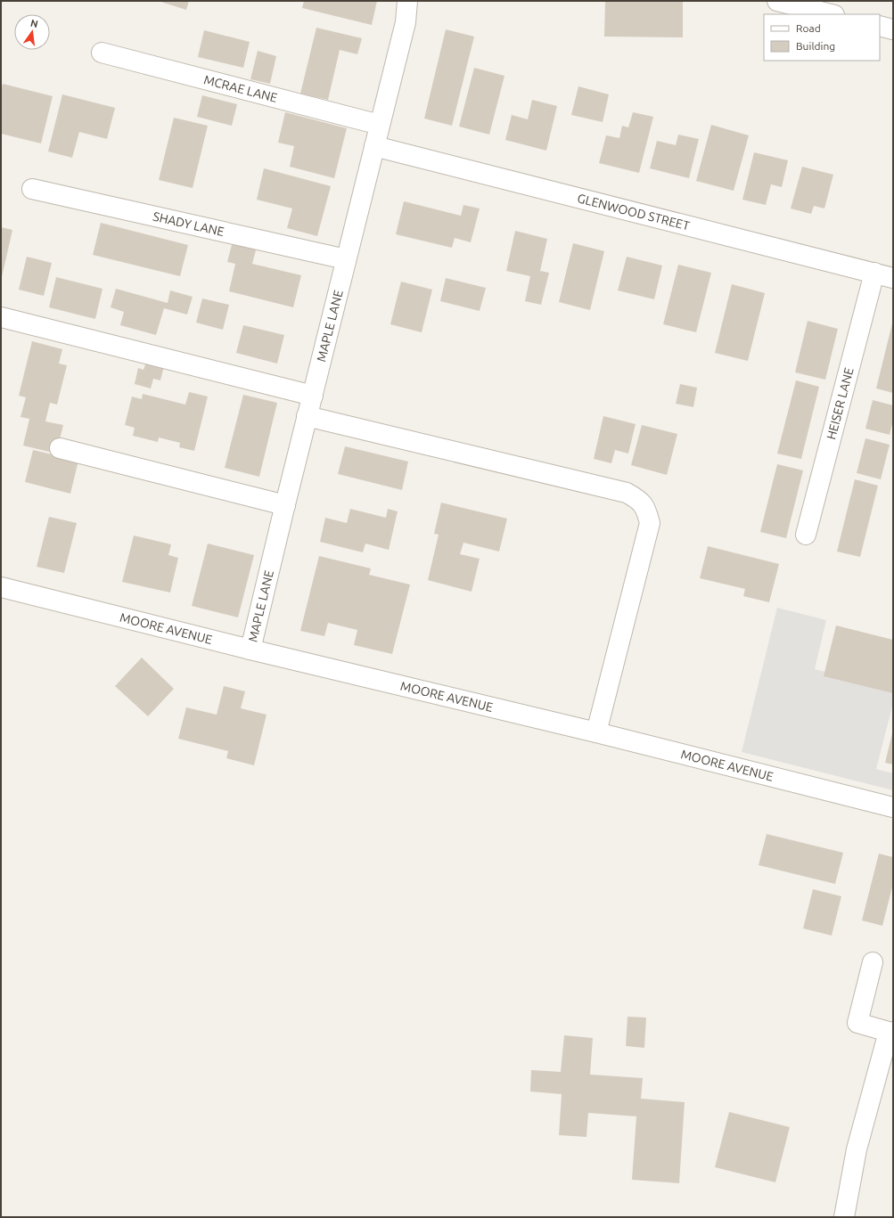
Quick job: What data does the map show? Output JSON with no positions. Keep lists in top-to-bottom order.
{
  "streets": {
    "street": [
      "MCRAE LANE",
      "GLENWOOD STREET",
      "SHADY LANE",
      "MAPLE LANE",
      "HEISER LANE",
      "MOORE AVENUE"
    ]
  },
  "crossings": [
    ["MCRAE LANE", "MAPLE LANE"],
    ["GLENWOOD STREET", "MAPLE LANE"],
    ["GLENWOOD STREET", "HEISER LANE"],
    ["SHADY LANE", "MAPLE LANE"],
    ["MAPLE LANE", "MOORE AVENUE"]
  ],
  "legend": ["Road", "Building"],
  "north": "top"
}
